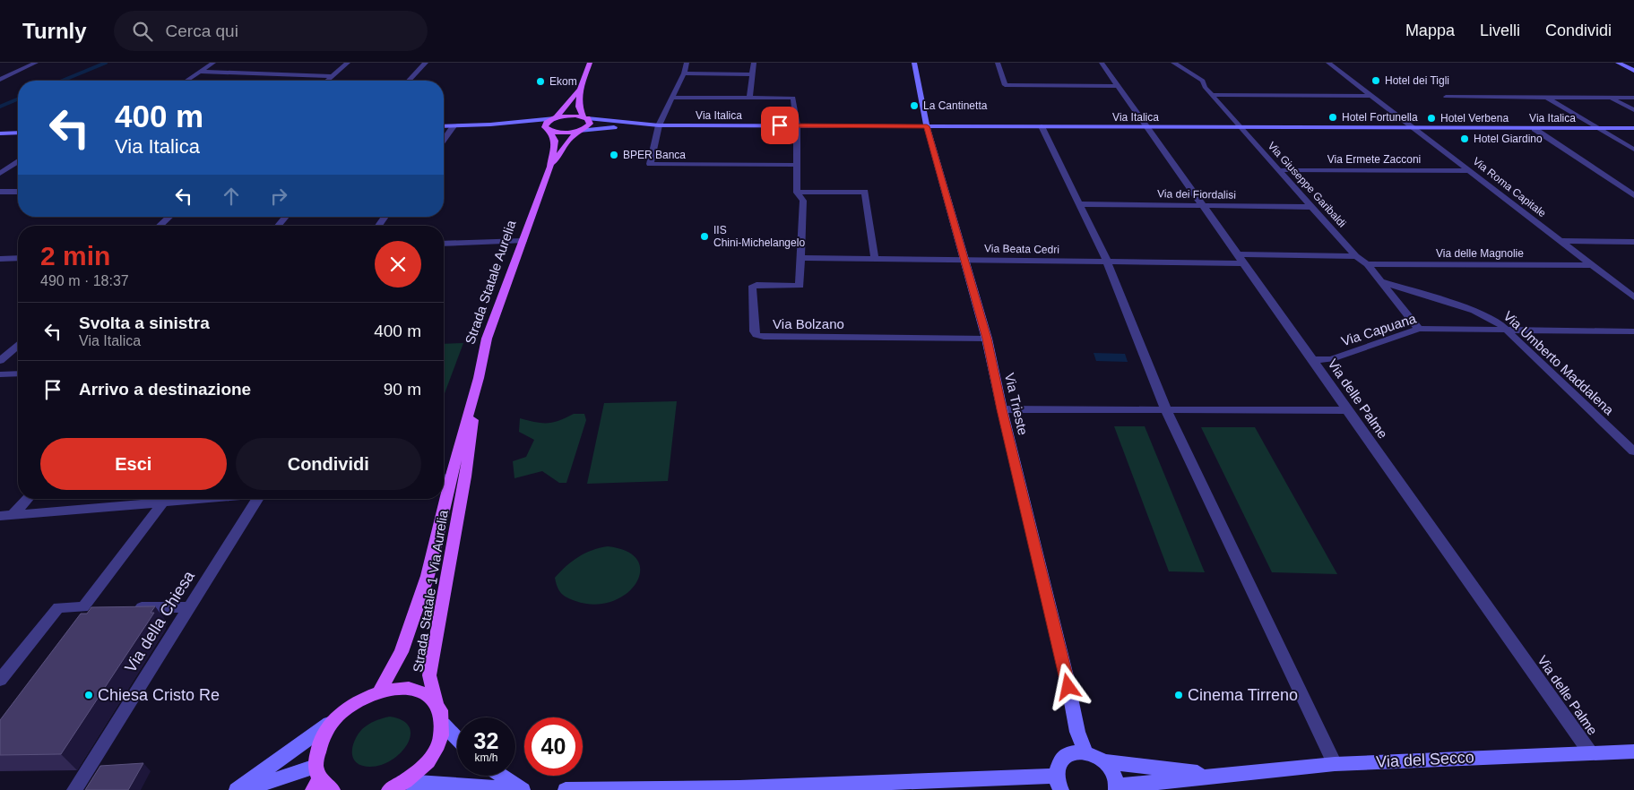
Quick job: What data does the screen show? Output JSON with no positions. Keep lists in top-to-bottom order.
{
  "streets": {
    "main road": ["Strada Statale Aurelia", "Strada Statale 1 Via Aurelia"],
    "street": [
      "Via Italica",
      "Via Ermete Zacconi",
      "Via Giuseppe Garibaldi",
      "Via Roma Capitale",
      "Via dei Fiordalisi",
      "Via Beata Cedri",
      "Via delle Magnolie",
      "Via Bolzano",
      "Via Capuana",
      "Via Umberto Maddalena",
      "Via delle Palme",
      "Via Trieste",
      "Via della Chiesa",
      "Via del Secco"
    ]
  },
  "crossings": [
    ["Via Italica", "Via Giuseppe Garibaldi"],
    ["Via Italica", "Via Roma Capitale"],
    ["Via Italica", "Strada Statale Aurelia"],
    ["Via Italica", "Via delle Palme"],
    ["Via Italica", "Via Trieste"],
    ["Via Ermete Zacconi", "Via Giuseppe Garibaldi"],
    ["Via Ermete Zacconi", "Via Roma Capitale"],
    ["Via Giuseppe Garibaldi", "Via dei Fiordalisi"],
    ["Via Giuseppe Garibaldi", "Via Beata Cedri"],
    ["Via Giuseppe Garibaldi", "Via delle Magnolie"],
    ["Via Giuseppe Garibaldi", "Via Capuana"],
    ["Via Giuseppe Garibaldi", "Via Umberto Maddalena"],
    ["Via Roma Capitale", "Via delle Magnolie"],
    ["Via dei Fiordalisi", "Via delle Palme"],
    ["Via Beata Cedri", "Via Bolzano"],
    ["Via Beata Cedri", "Via delle Palme"],
    ["Via Beata Cedri", "Via Trieste"],
    ["Strada Statale Aurelia", "Strada Statale 1 Via Aurelia"],
    ["Via Bolzano", "Via Trieste"],
    ["Via Capuana", "Via Umberto Maddalena"],
    ["Via Capuana", "Via delle Palme"],
    ["Via delle Palme", "Via del Secco"]
  ],
  "places": [
    "Hotel dei Tigli",
    "Ekom",
    "La Cantinetta",
    "Hotel Fortunella",
    "Hotel Verbena",
    "Hotel Giardino",
    "BPER Banca",
    "IIS Chini-Michelangelo",
    "Chiesa Cristo Re",
    "Cinema Tirreno"
  ],
  "page": {
    "header": "Turnly",
    "search": "Cerca qui",
    "nav": ["Mappa", "Livelli", "Condividi"],
    "turn": ["400 m", "Via Italica"],
    "heading": ["2 min", "490 m · 18:37"],
    "list": [
      {
        "name": "Svolta a sinistra",
        "note": "Via Italica",
        "value": "400 m"
      },
      {
        "name": "Arrivo a destinazione",
        "value": "90 m"
      }
    ],
    "buttons": ["Esci", "Condividi"],
    "speed": "32 km/h",
    "limit": "40"
  }
}
